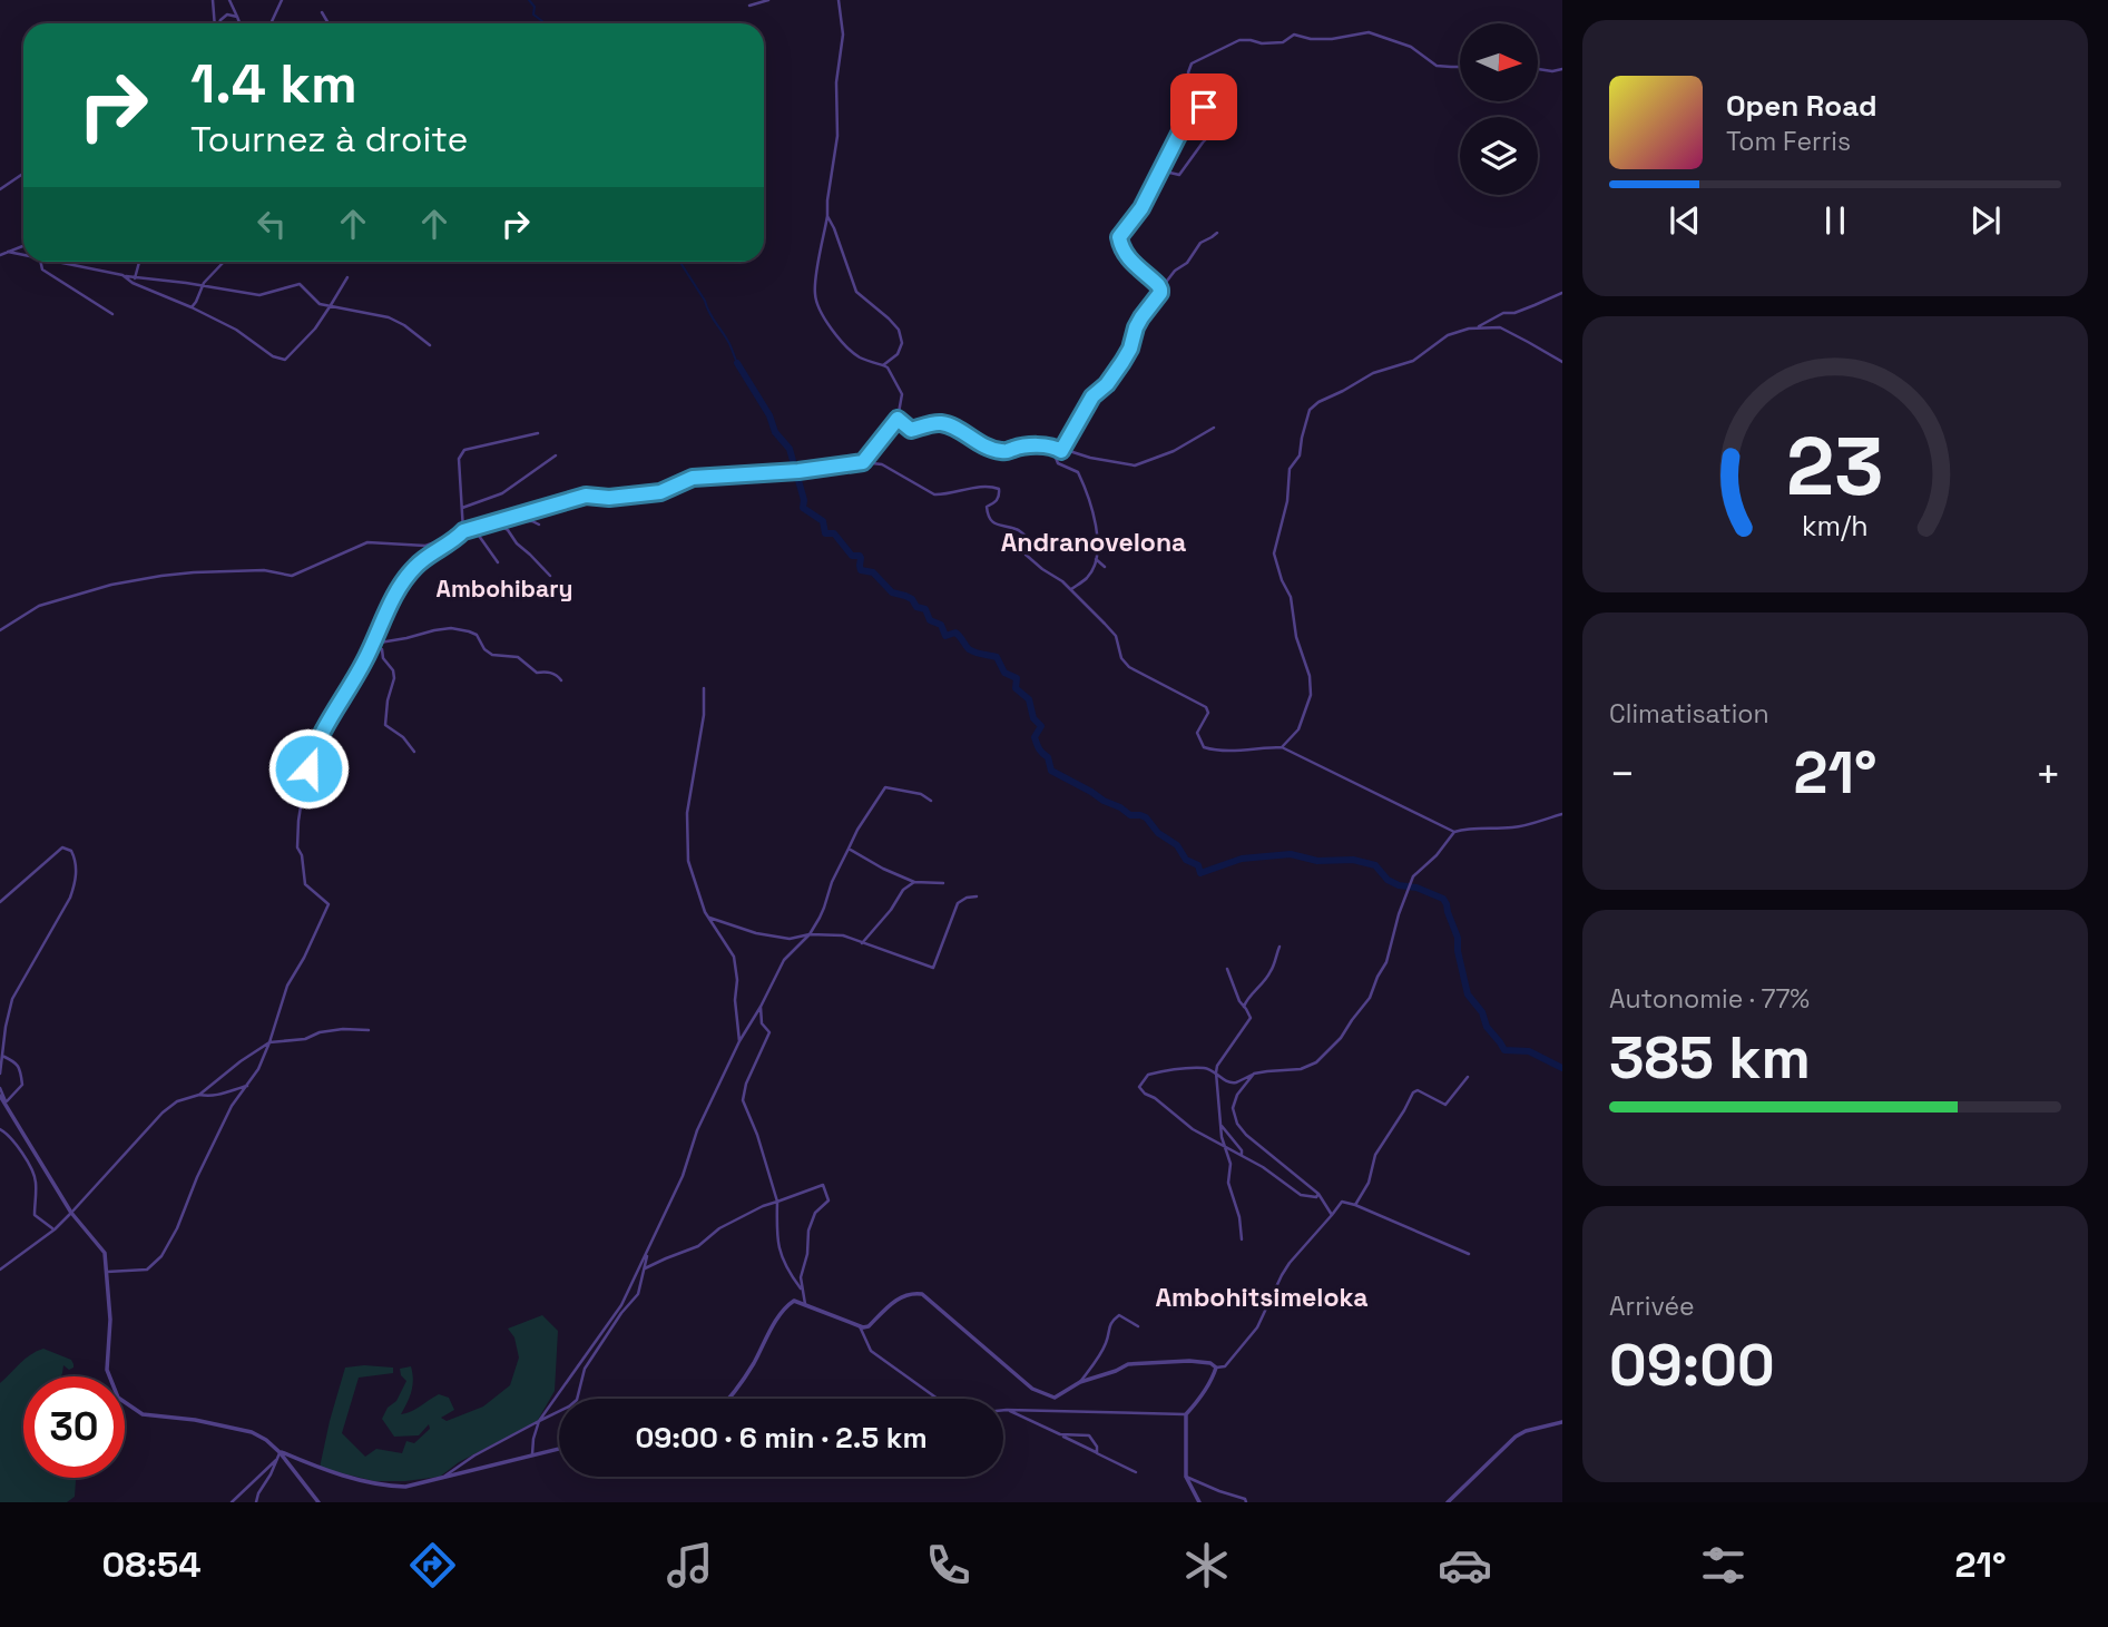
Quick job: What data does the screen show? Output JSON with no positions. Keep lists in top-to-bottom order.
{
  "districts": ["Andranovelona", "Ambohibary", "Ambohitsimeloka"],
  "north": "right",
  "page": {
    "turn": ["1.4 km", "Tournez à droite"],
    "song": ["Open Road", "Tom Ferris"],
    "tile": [
      "Climatisation",
      ["Autonomie · 77%", "385 km"],
      ["Arrivée", "09:00"]
    ],
    "heat": ["−", "21°", "+"],
    "limit": "30",
    "trip": "09:00 · 6 min · 2.5 km",
    "tabs": ["08:54", "21°"],
    "gauge": ["23", "km/h"]
  }
}
